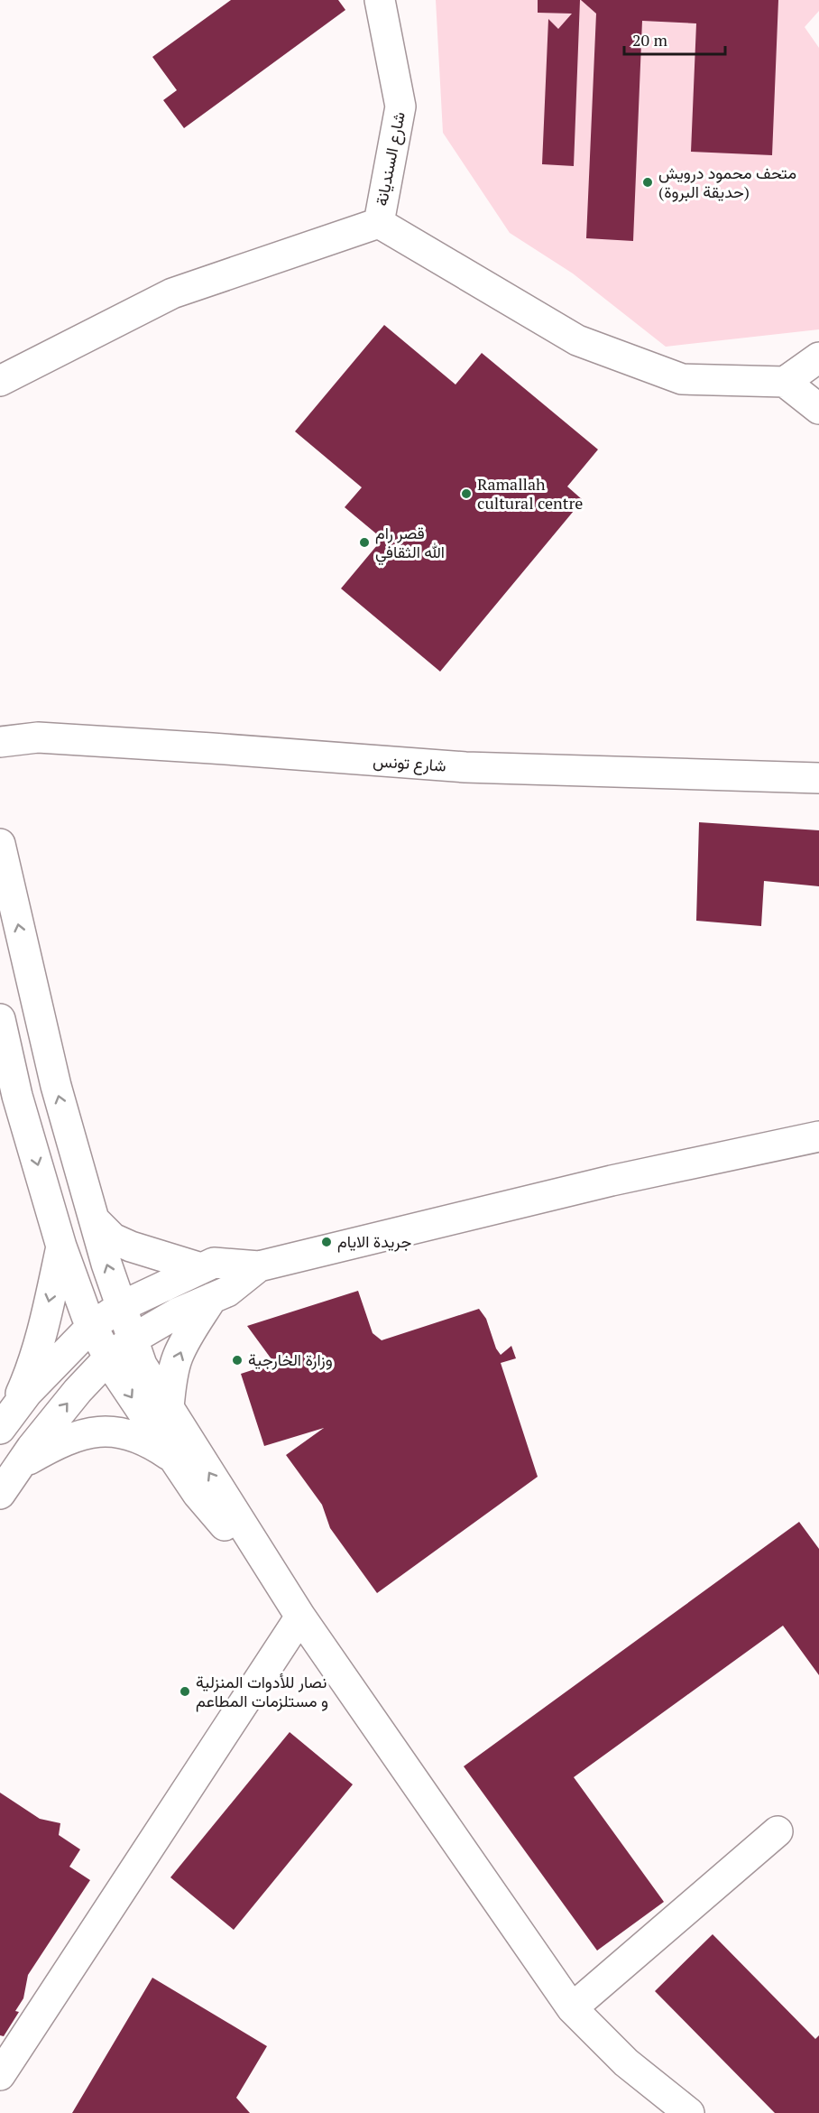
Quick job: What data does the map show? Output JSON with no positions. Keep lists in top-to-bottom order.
{
  "streets": {
    "street": ["شارع السنديانة", "شارع تونس"]
  },
  "places": [
    "متحف محمود درويش (حديقة البروة)",
    "Ramallah cultural centre",
    "قصر رام الله الثقافي",
    "جريدة الايام",
    "وزارة الخارجية",
    "نصار للأدوات المنزلية و مستلزمات المطاعم"
  ],
  "scale_bar": "20 m"
}
